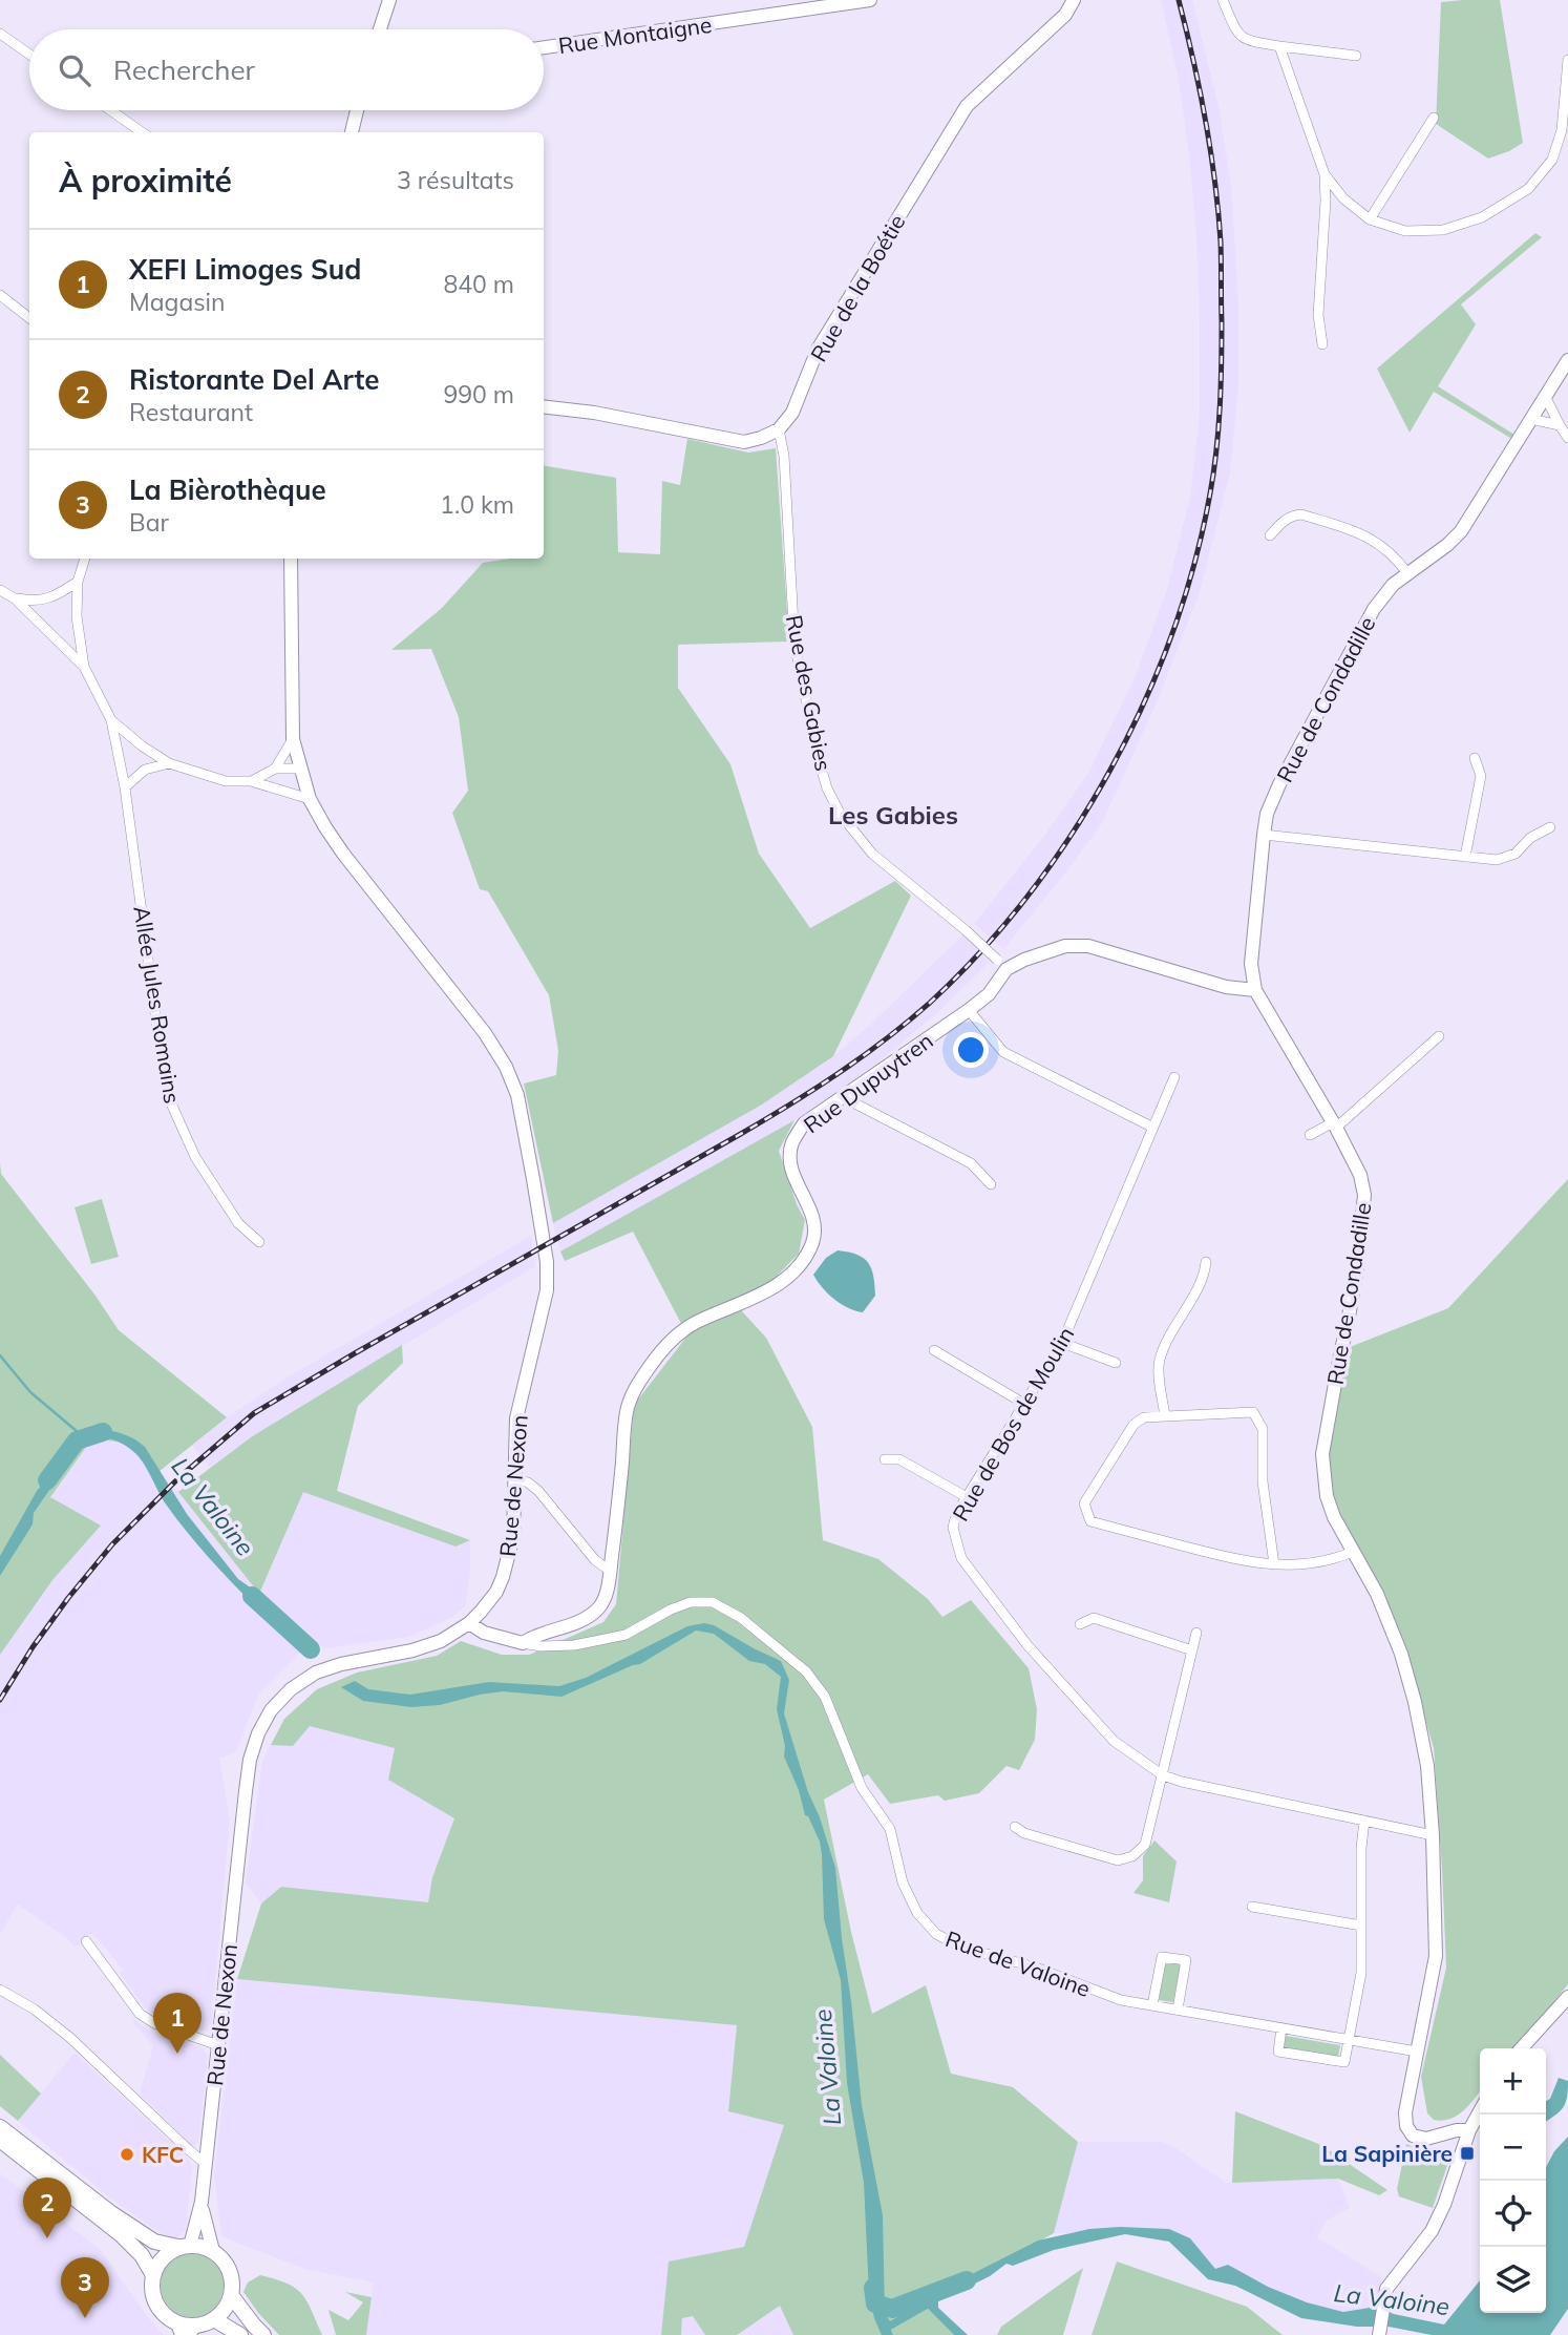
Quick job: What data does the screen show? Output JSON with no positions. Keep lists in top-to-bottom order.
{
  "streets": {
    "street": [
      "Rue Montaigne",
      "Rue de la Boétie",
      "Rue des Gabies",
      "Rue de Condadille",
      "Allée Jules Romains",
      "Rue Dupuytren",
      "Rue de Bos de Moulin",
      "Rue de Nexon",
      "Rue de Valoine"
    ]
  },
  "crossings": [
    ["Rue de la Boétie", "Rue des Gabies"],
    ["Rue des Gabies", "Rue Dupuytren"],
    ["Rue de Condadille", "Rue Dupuytren"],
    ["Rue de Condadille", "Rue de Bos de Moulin"],
    ["Rue de Condadille", "Rue de Valoine"],
    ["Rue Dupuytren", "Rue de Valoine"],
    ["Rue de Nexon", "Rue de Valoine"]
  ],
  "districts": ["Les Gabies"],
  "water": ["La Valoine"],
  "places": {
    "transit": ["La Sapinière"],
    "other": ["KFC"]
  },
  "page": {
    "search": "Rechercher",
    "heading": ["À proximité", "3 résultats"],
    "list": [
      {
        "mark": "1",
        "name": "XEFI Limoges Sud",
        "note": "Magasin",
        "value": "840 m"
      },
      {
        "mark": "2",
        "name": "Ristorante Del Arte",
        "note": "Restaurant",
        "value": "990 m"
      },
      {
        "mark": "3",
        "name": "La Bièrothèque",
        "note": "Bar",
        "value": "1.0 km"
      }
    ],
    "pins": ["1", "2", "3"],
    "map_buttons": ["+", "−"]
  }
}
